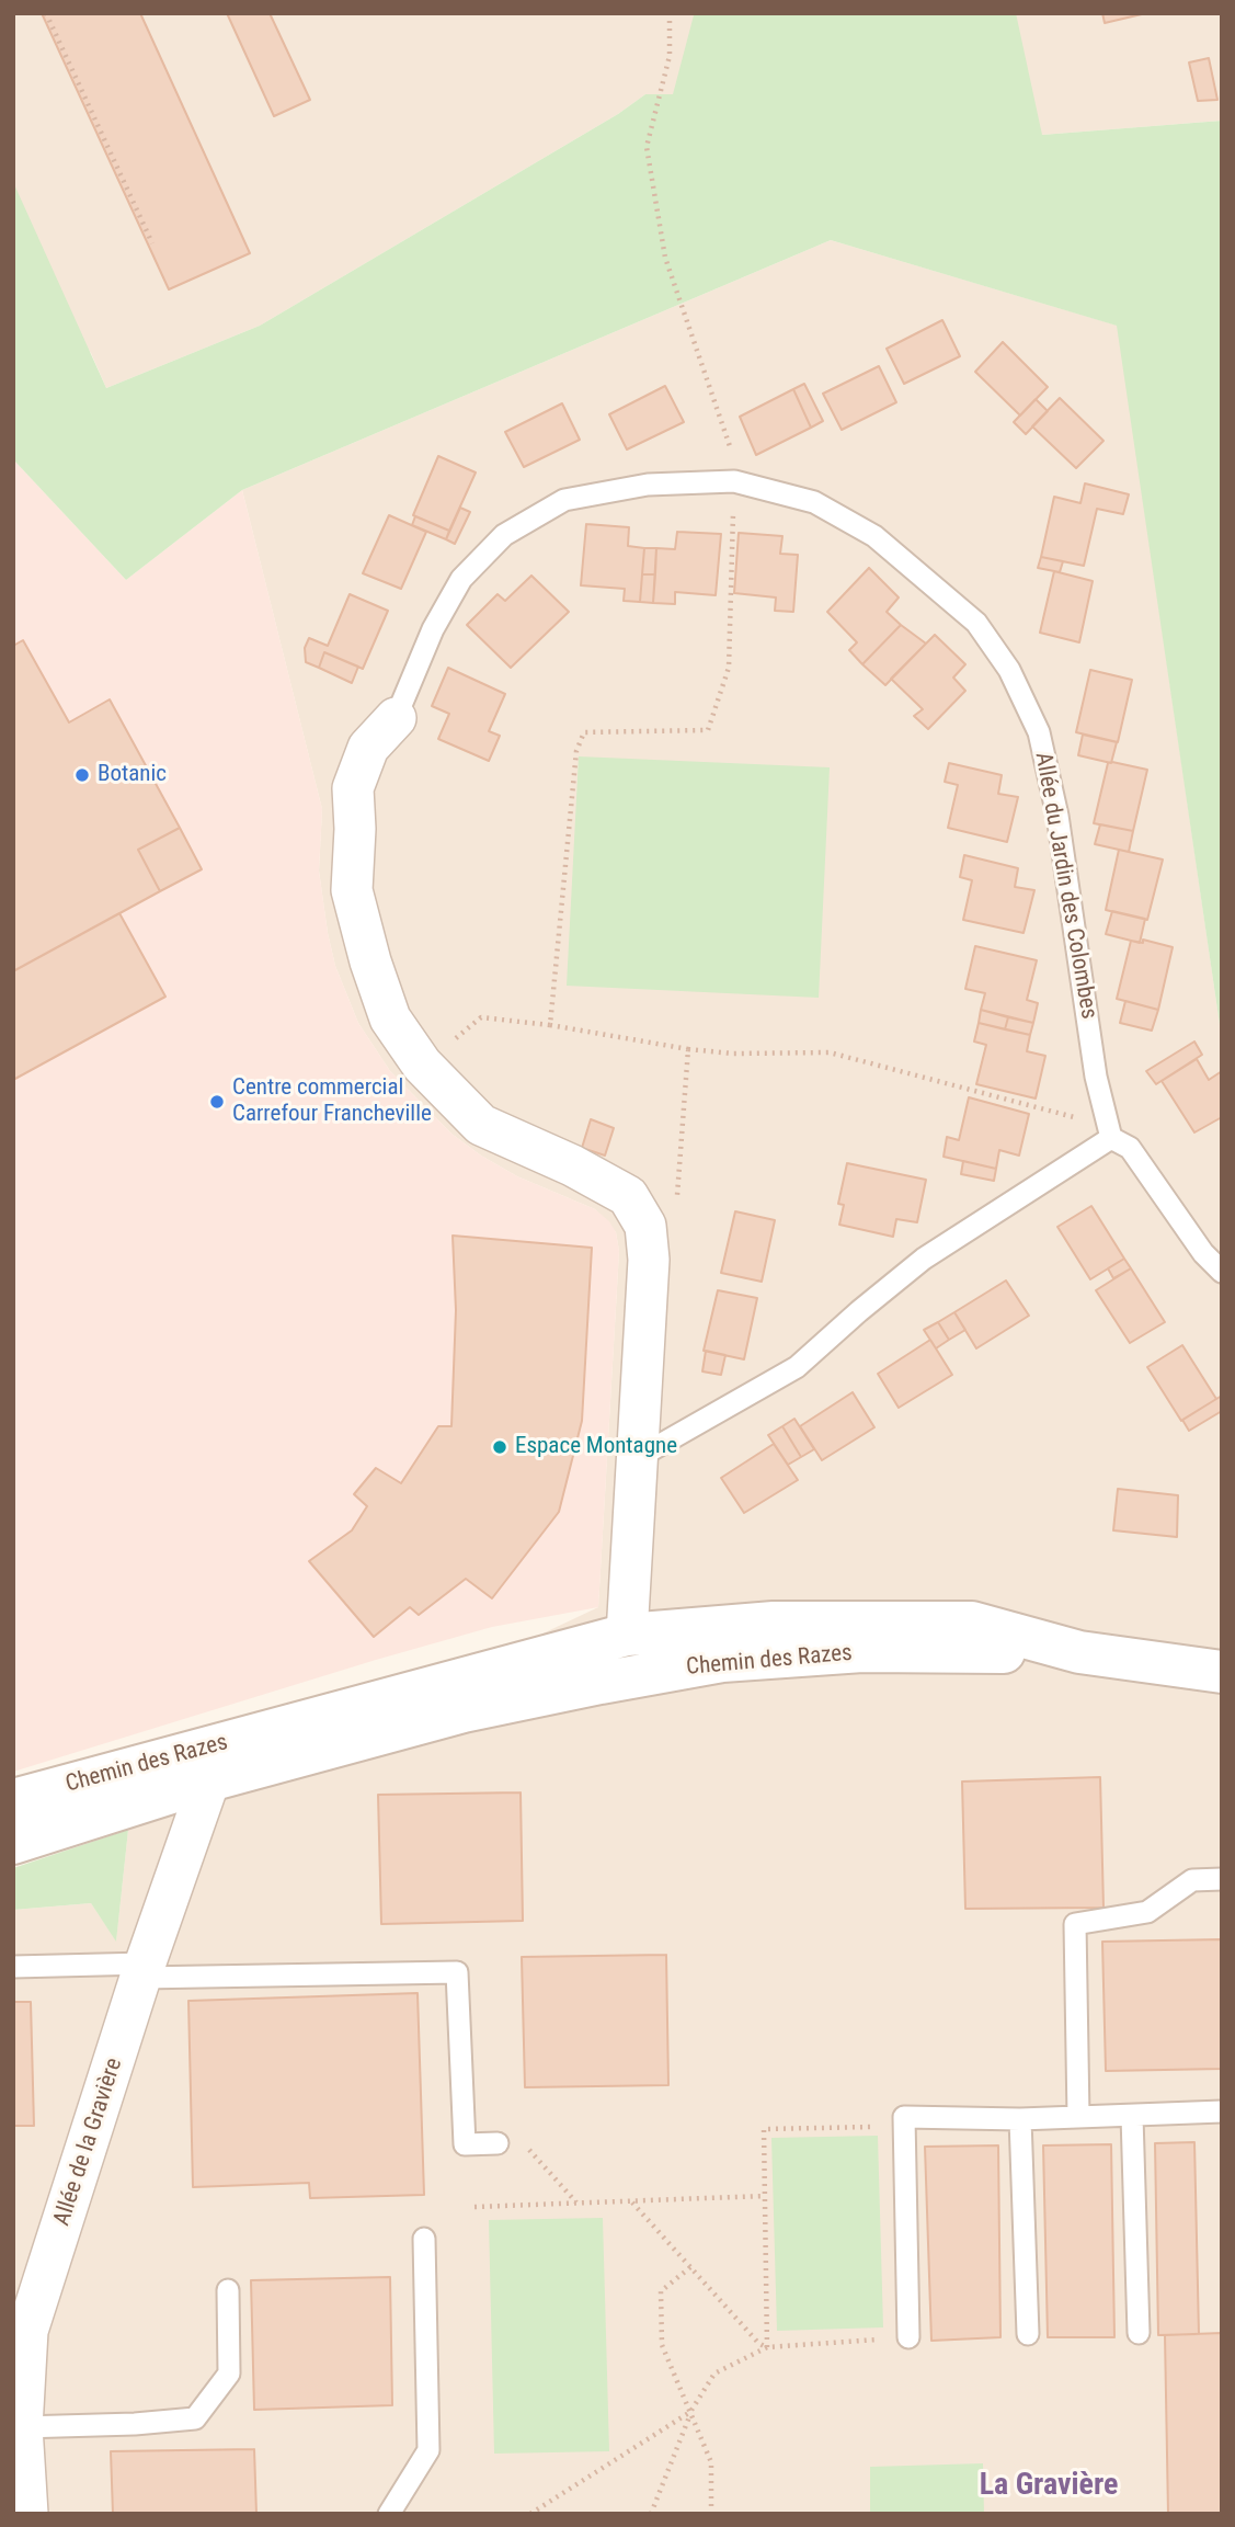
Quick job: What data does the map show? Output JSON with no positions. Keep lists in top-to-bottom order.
{
  "streets": {
    "street": ["Allée du Jardin des Colombes", "Chemin des Razes", "Allée de la Gravière"]
  },
  "crossings": [
    ["Allée du Jardin des Colombes", "Chemin des Razes"],
    ["Chemin des Razes", "Allée de la Gravière"]
  ],
  "districts": ["La Gravière"],
  "places": ["Botanic", "Centre commercial Carrefour Francheville", "Espace Montagne"]
}
